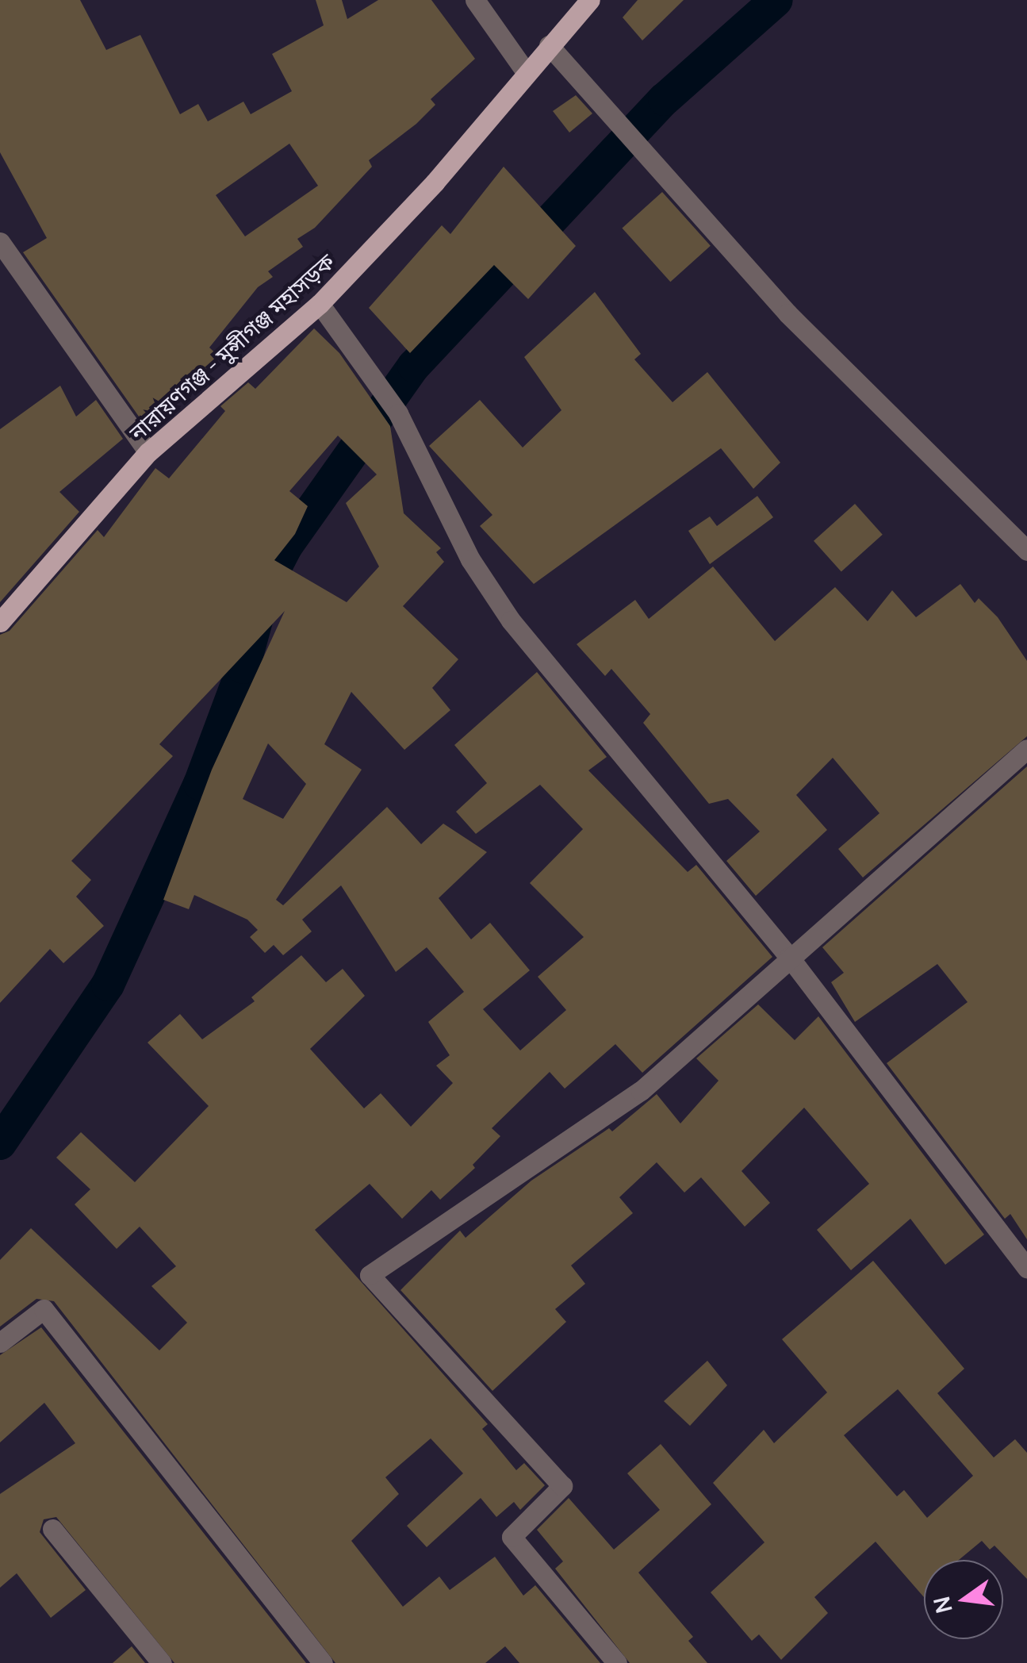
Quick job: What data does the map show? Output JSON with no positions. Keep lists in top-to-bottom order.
{
  "streets": {
    "main road": ["নারায়ণগঞ্জ - মুন্সীগঞ্জ মহাসড়ক"]
  },
  "north": "left"
}
